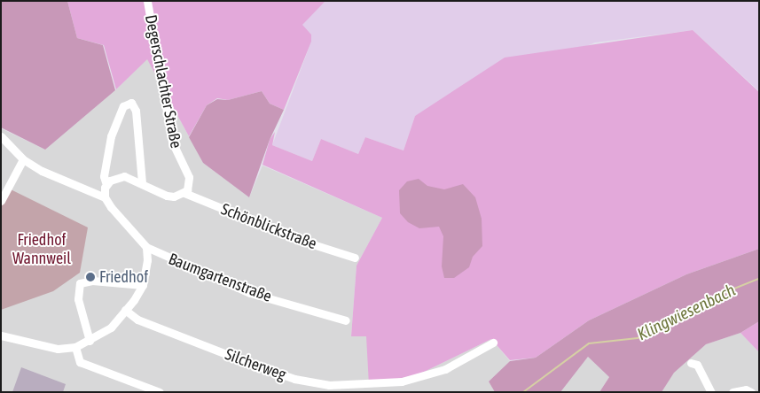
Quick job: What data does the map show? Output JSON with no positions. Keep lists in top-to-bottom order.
{
  "streets": {
    "street": [
      "Degerschlachter Straße",
      "Schönblickstraße",
      "Baumgartenstraße",
      "Silcherweg"
    ]
  },
  "crossings": [
    ["Degerschlachter Straße", "Schönblickstraße"]
  ],
  "water": ["Klingwiesenbach"],
  "parks": ["Friedhof Wannweil"],
  "places": ["Friedhof"]
}
